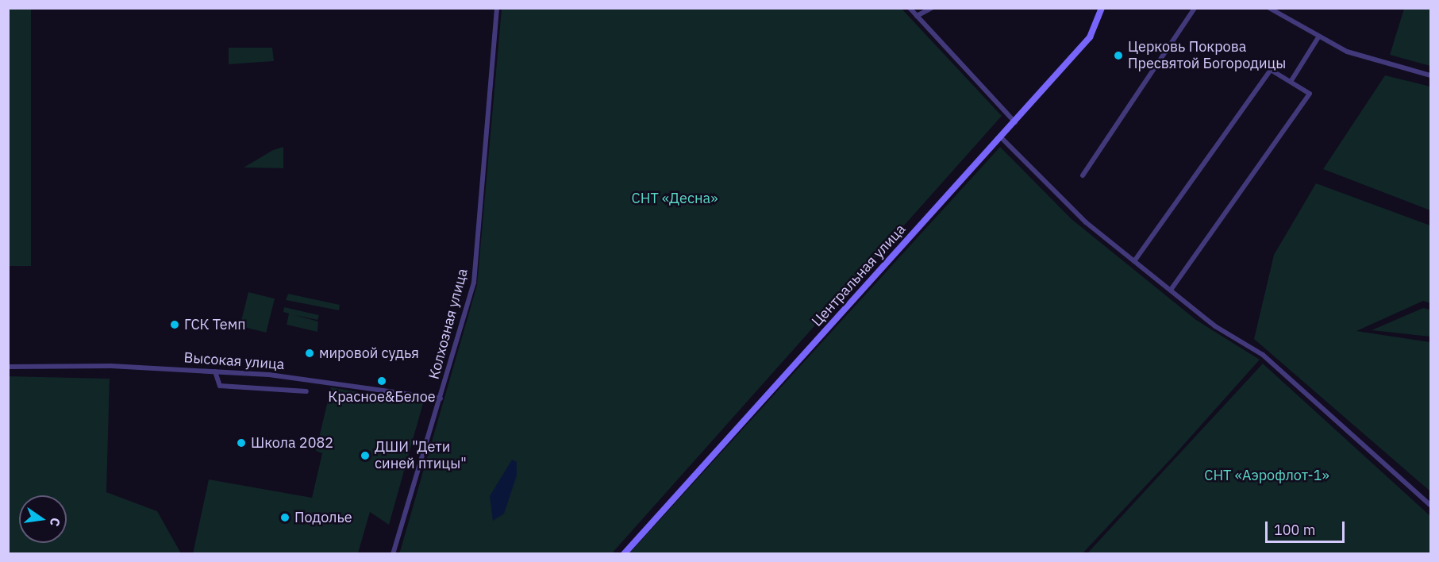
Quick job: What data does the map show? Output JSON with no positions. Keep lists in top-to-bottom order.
{
  "streets": {
    "street": ["Центральная улица", "Колхозная улица", "Высокая улица"]
  },
  "crossings": [
    ["Колхозная улица", "Высокая улица"]
  ],
  "parks": ["СНТ «Десна»", "СНТ «Аэрофлот-1»"],
  "places": [
    "Церковь Покрова Пресвятой Богородицы",
    "ГСК Темп",
    "мировой судья",
    "Красное&Белое",
    "Школа 2082",
    "ДШИ \"Дети синей птицы\"",
    "Подолье"
  ],
  "scale_bar": "100 m",
  "north": "right"
}
